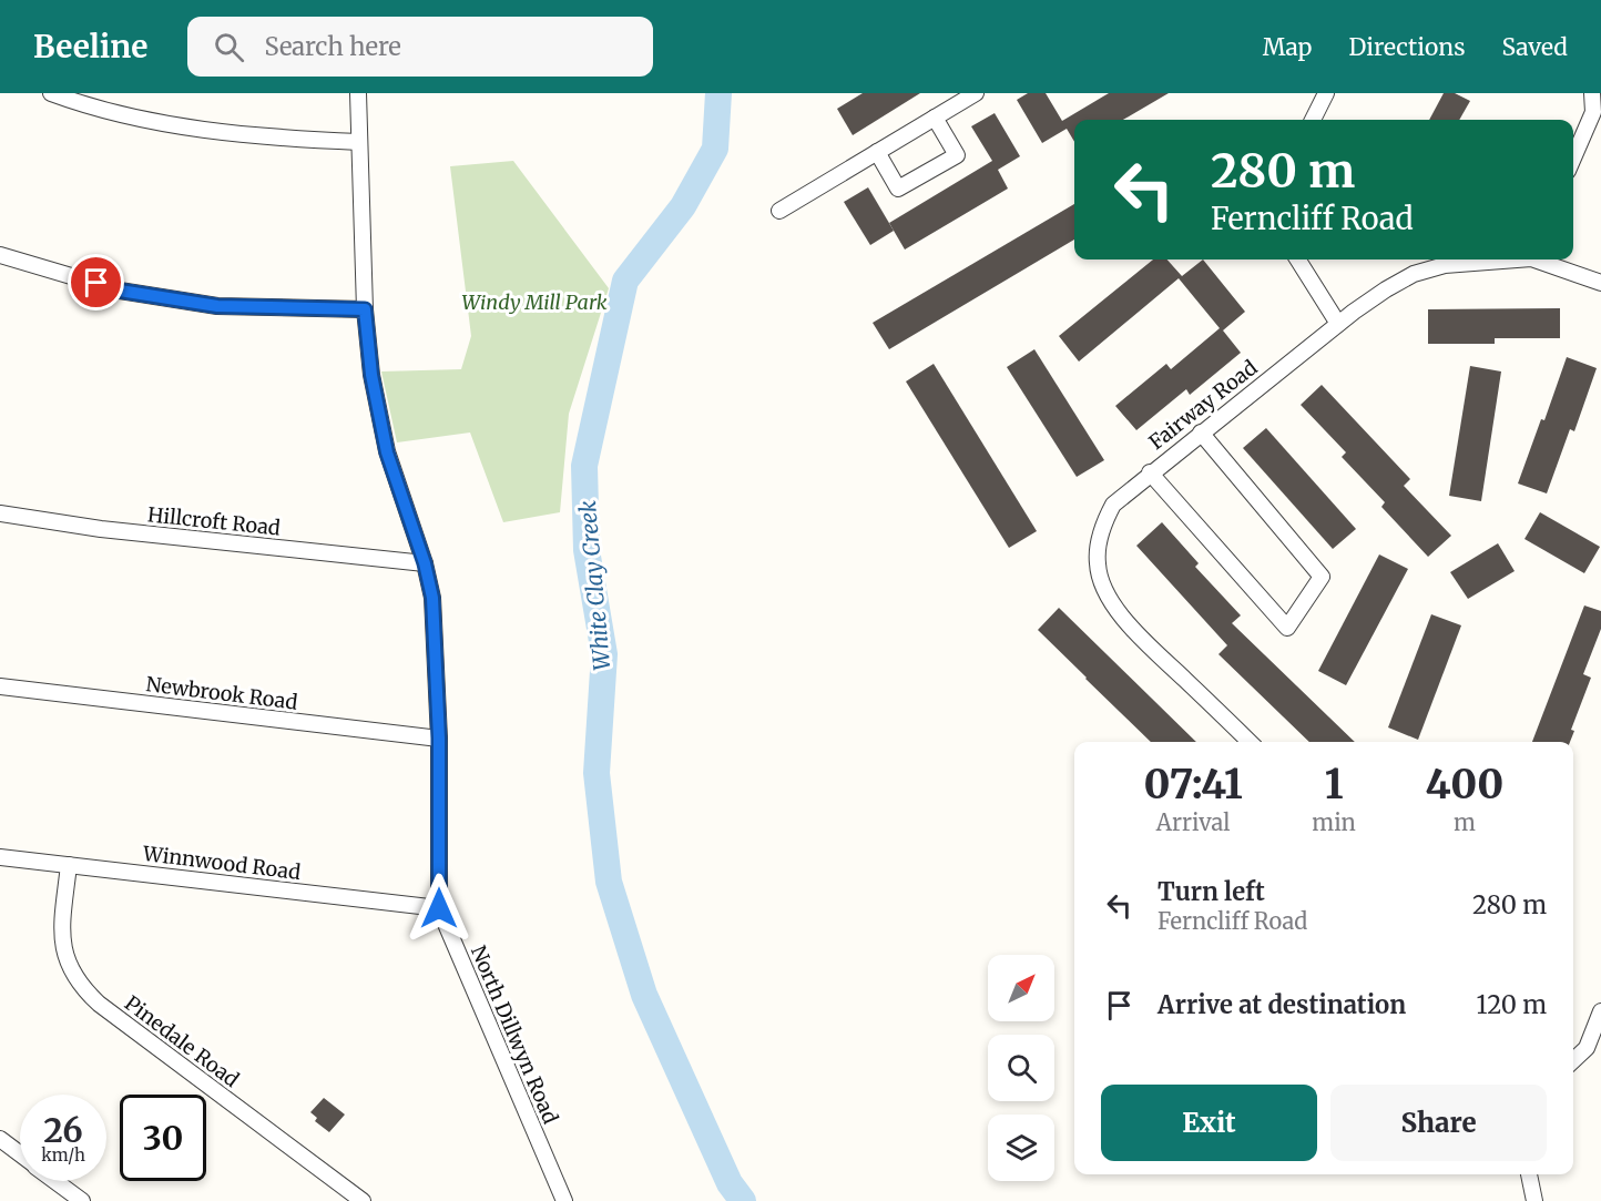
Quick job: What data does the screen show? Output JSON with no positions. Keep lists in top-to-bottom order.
{
  "streets": {
    "street": [
      "Fairway Road",
      "Hillcroft Road",
      "Newbrook Road",
      "Winnwood Road",
      "North Dillwyn Road",
      "Pinedale Road"
    ]
  },
  "crossings": [
    ["Hillcroft Road", "North Dillwyn Road"],
    ["Newbrook Road", "North Dillwyn Road"],
    ["Winnwood Road", "North Dillwyn Road"],
    ["Winnwood Road", "Pinedale Road"]
  ],
  "water": ["White Clay Creek"],
  "parks": ["Windy Mill Park"],
  "north": "top right",
  "page": {
    "header": "Beeline",
    "search": "Search here",
    "nav": ["Map", "Directions", "Saved"],
    "turn": ["280 m", "Ferncliff Road"],
    "eta": [
      "07:41",
      "Arrival",
      "1",
      "min",
      "400",
      "m"
    ],
    "list": [
      {
        "name": "Turn left",
        "note": "Ferncliff Road",
        "value": "280 m"
      },
      {
        "name": "Arrive at destination",
        "value": "120 m"
      }
    ],
    "buttons": ["Exit", "Share"],
    "speed": "26 km/h",
    "limit": "30"
  }
}
